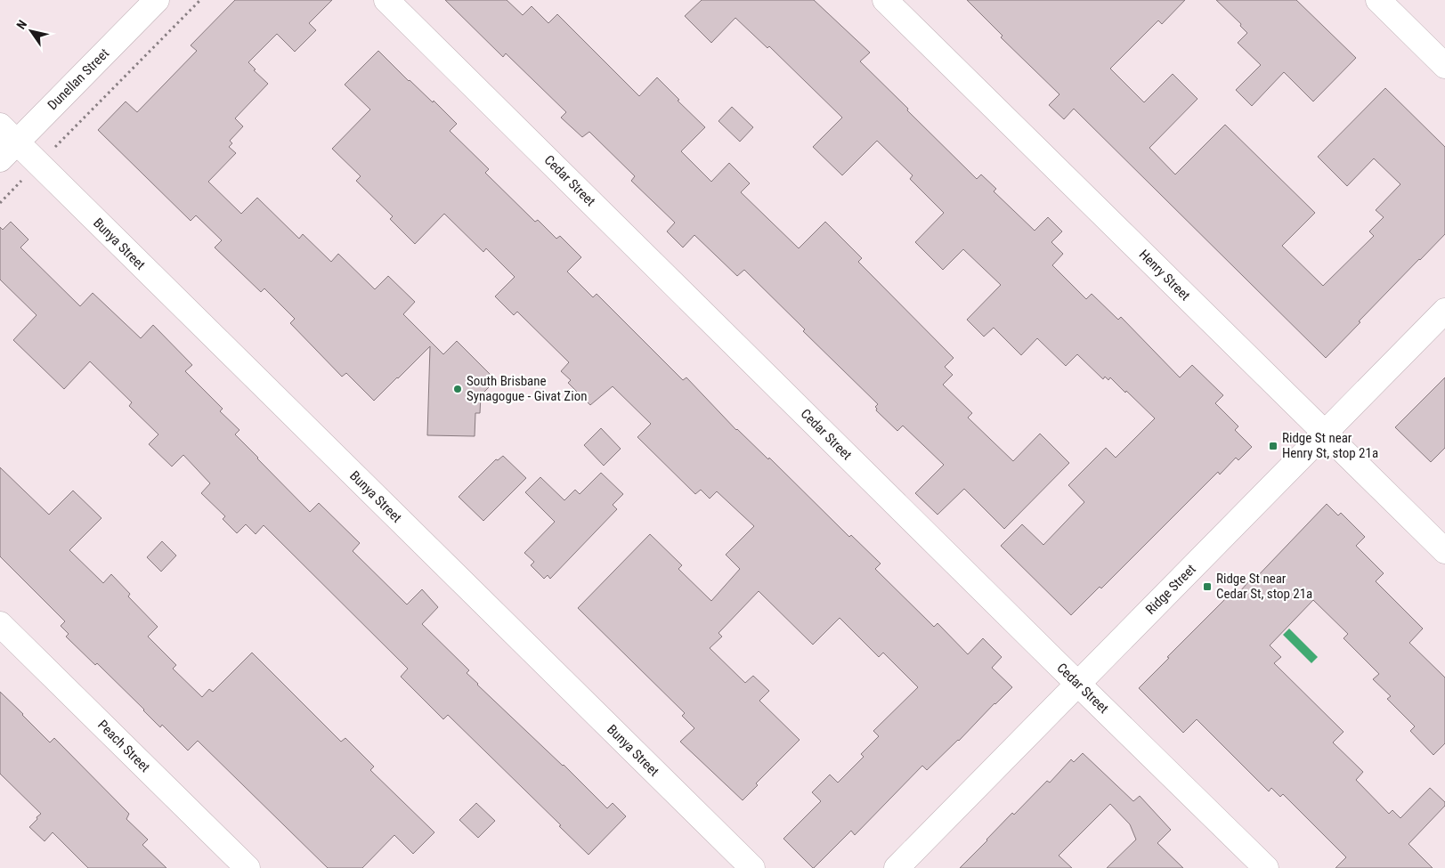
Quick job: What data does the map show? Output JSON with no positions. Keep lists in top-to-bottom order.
{
  "streets": {
    "street": [
      "Dunellan Street",
      "Cedar Street",
      "Bunya Street",
      "Henry Street",
      "Ridge Street",
      "Peach Street"
    ]
  },
  "crossings": [
    ["Dunellan Street", "Bunya Street"],
    ["Cedar Street", "Ridge Street"],
    ["Henry Street", "Ridge Street"]
  ],
  "places": {
    "other": ["South Brisbane Synagogue - Givat Zion"],
    "transit": ["Ridge St near Henry St, stop 21a", "Ridge St near Cedar St, stop 21a"]
  },
  "north": "top left"
}
